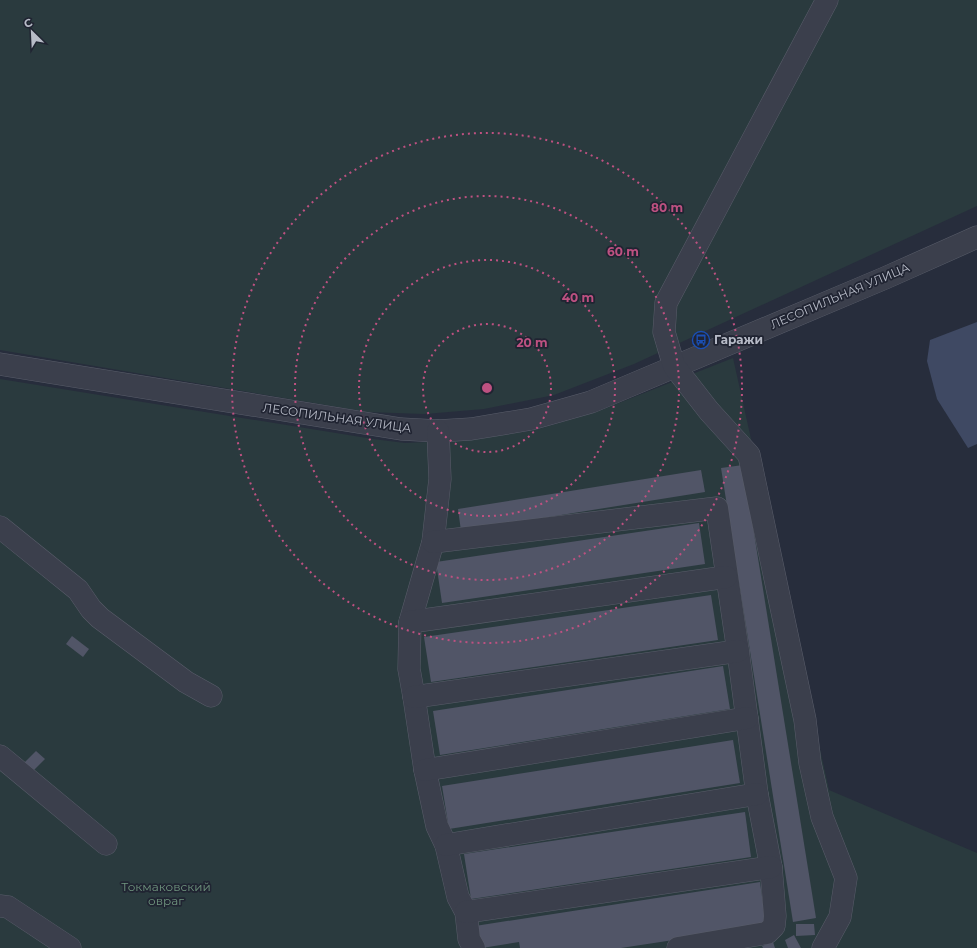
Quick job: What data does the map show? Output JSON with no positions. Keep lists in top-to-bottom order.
{
  "streets": {
    "street": ["ЛЕСОПИЛЬНАЯ УЛИЦА"]
  },
  "parks": ["Токмаковский овраг"],
  "places": {
    "bus stop": ["Гаражи"]
  },
  "north": "top left",
  "rings": [
    "80 m",
    "60 m",
    "40 m",
    "20 m"
  ]
}
